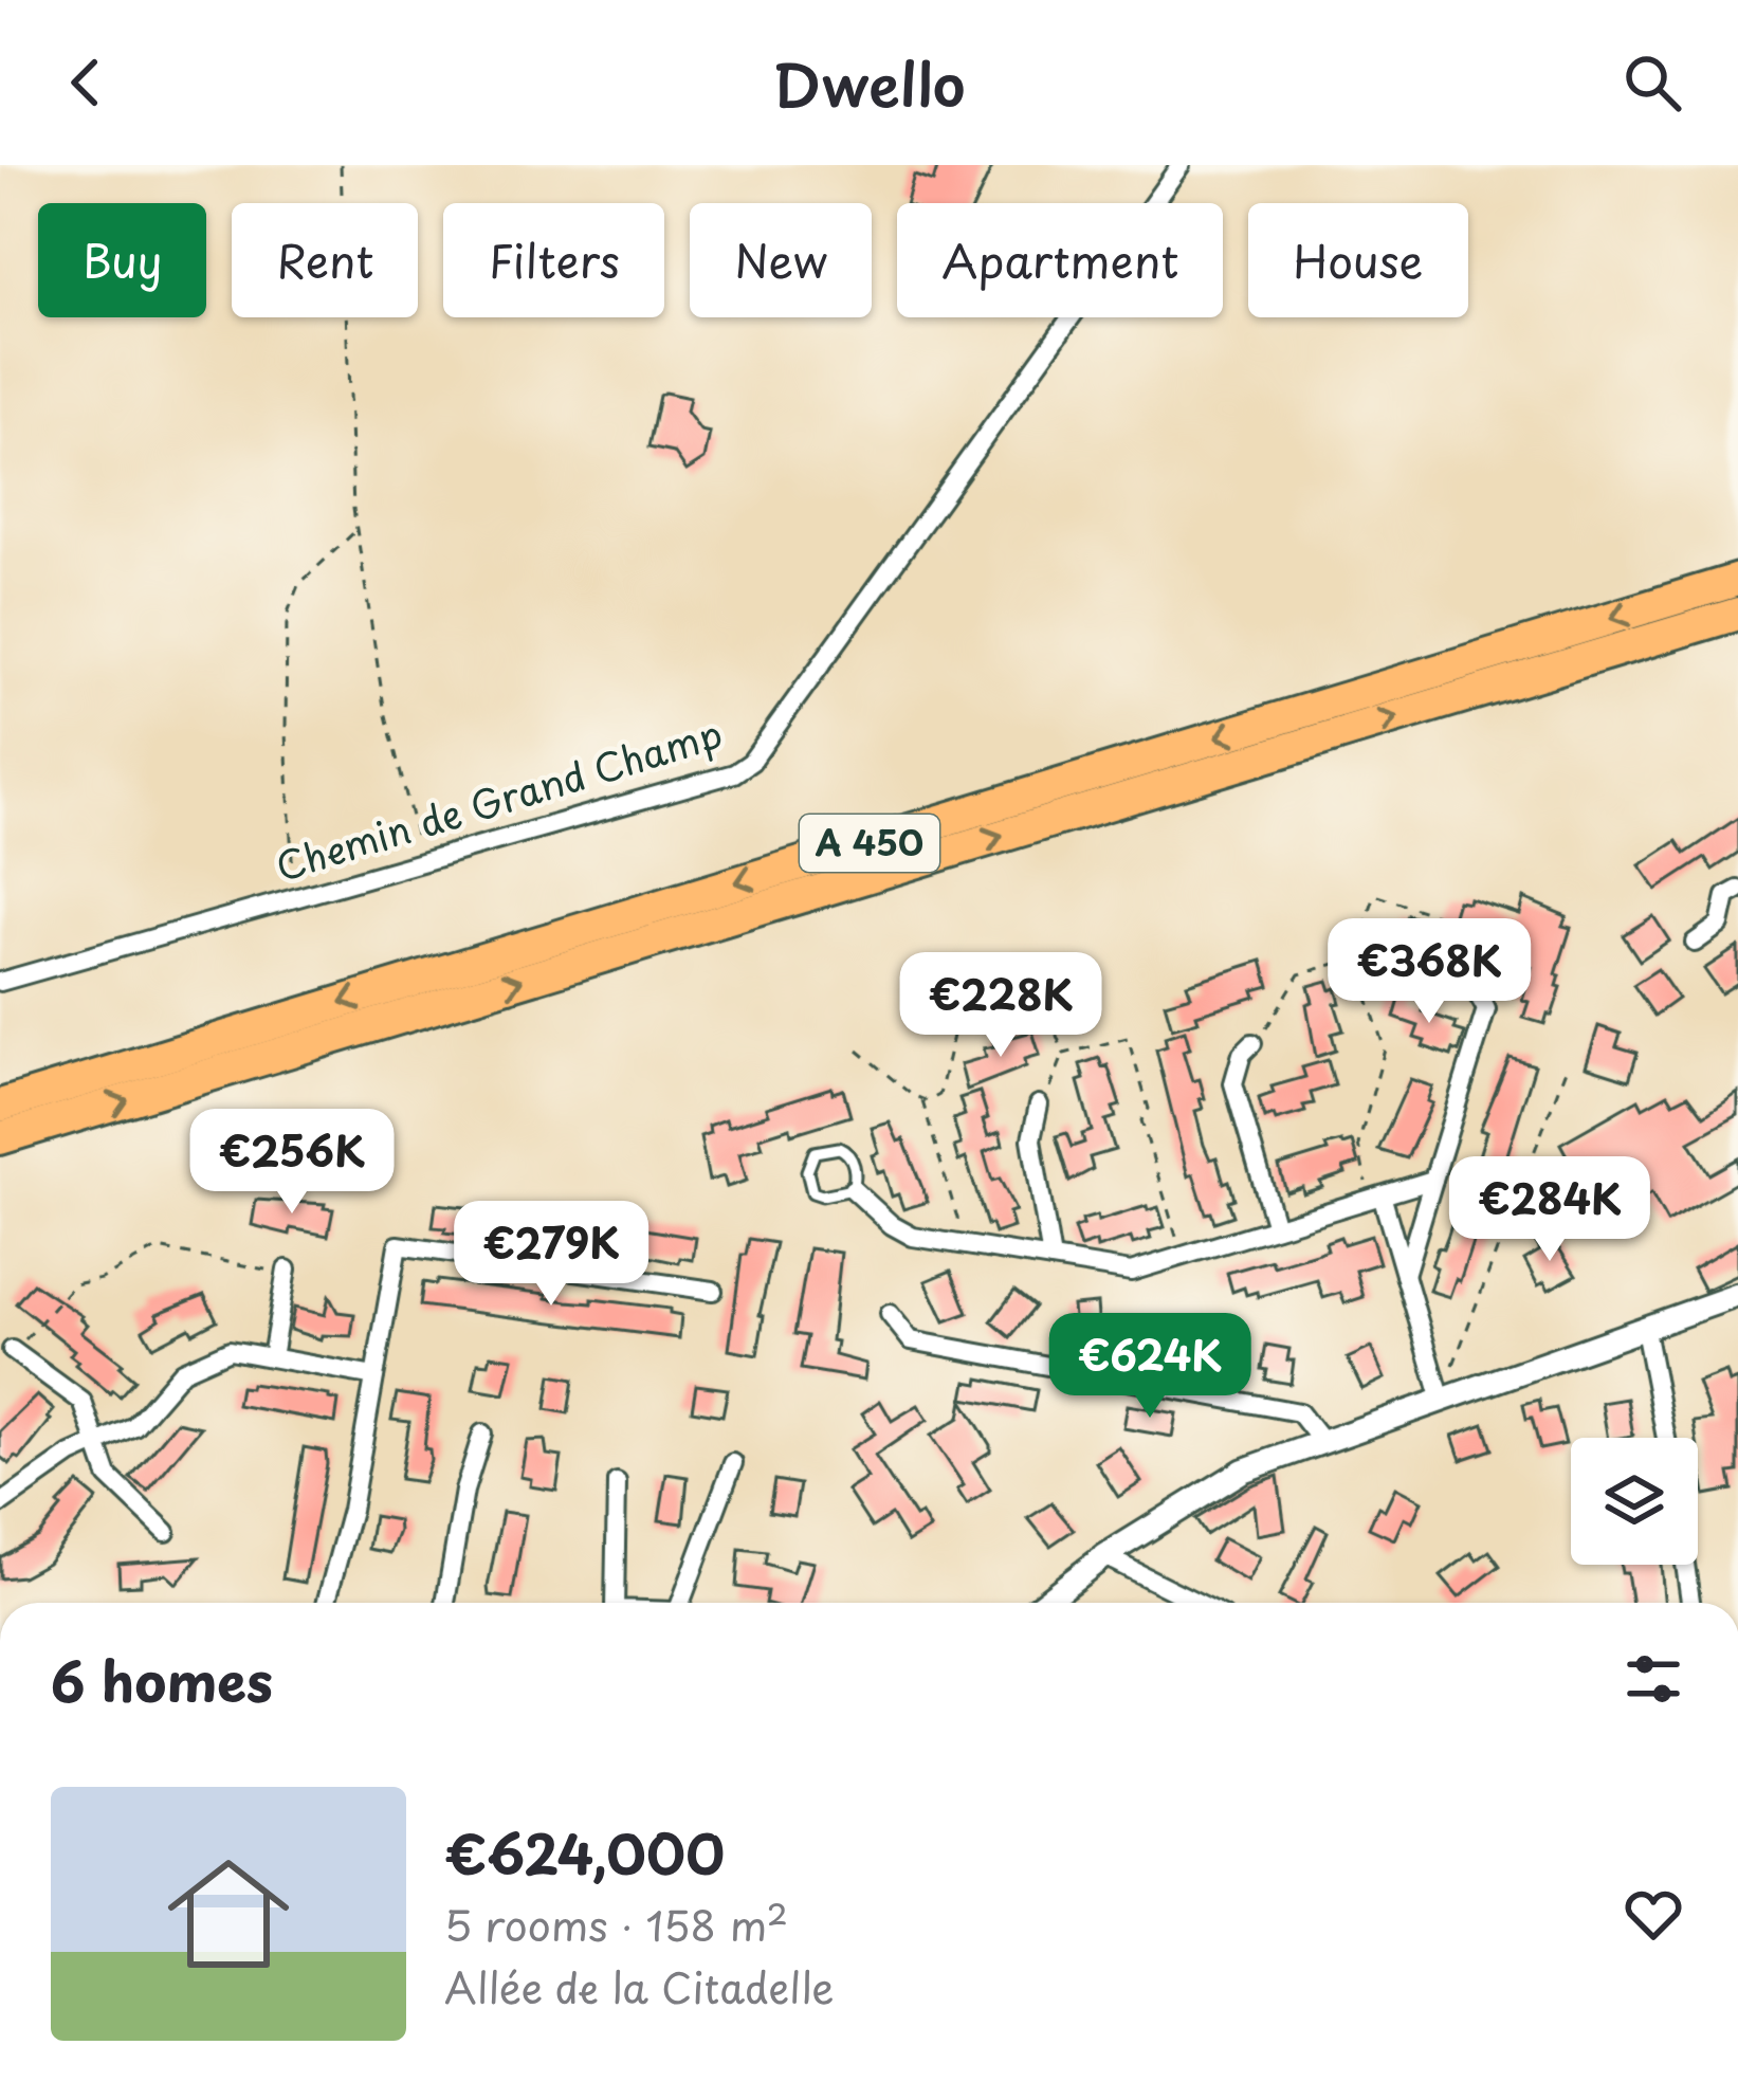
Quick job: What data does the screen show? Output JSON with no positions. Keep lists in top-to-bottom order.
{
  "streets": {
    "highway": ["A 450"],
    "street": ["Chemin de Grand Champ"]
  },
  "page": {
    "header": "Dwello",
    "chip": [
      "Buy",
      "Rent",
      "Filters",
      "New",
      "Apartment",
      "House"
    ],
    "price": [
      "€368K",
      "€228K",
      "€256K",
      "€284K",
      "€279K",
      "€624K"
    ],
    "heading": "6 homes",
    "list": [
      {
        "name": "€624,000",
        "note": "5 rooms · 158 m² · Allée de la Citadelle"
      }
    ]
  }
}
